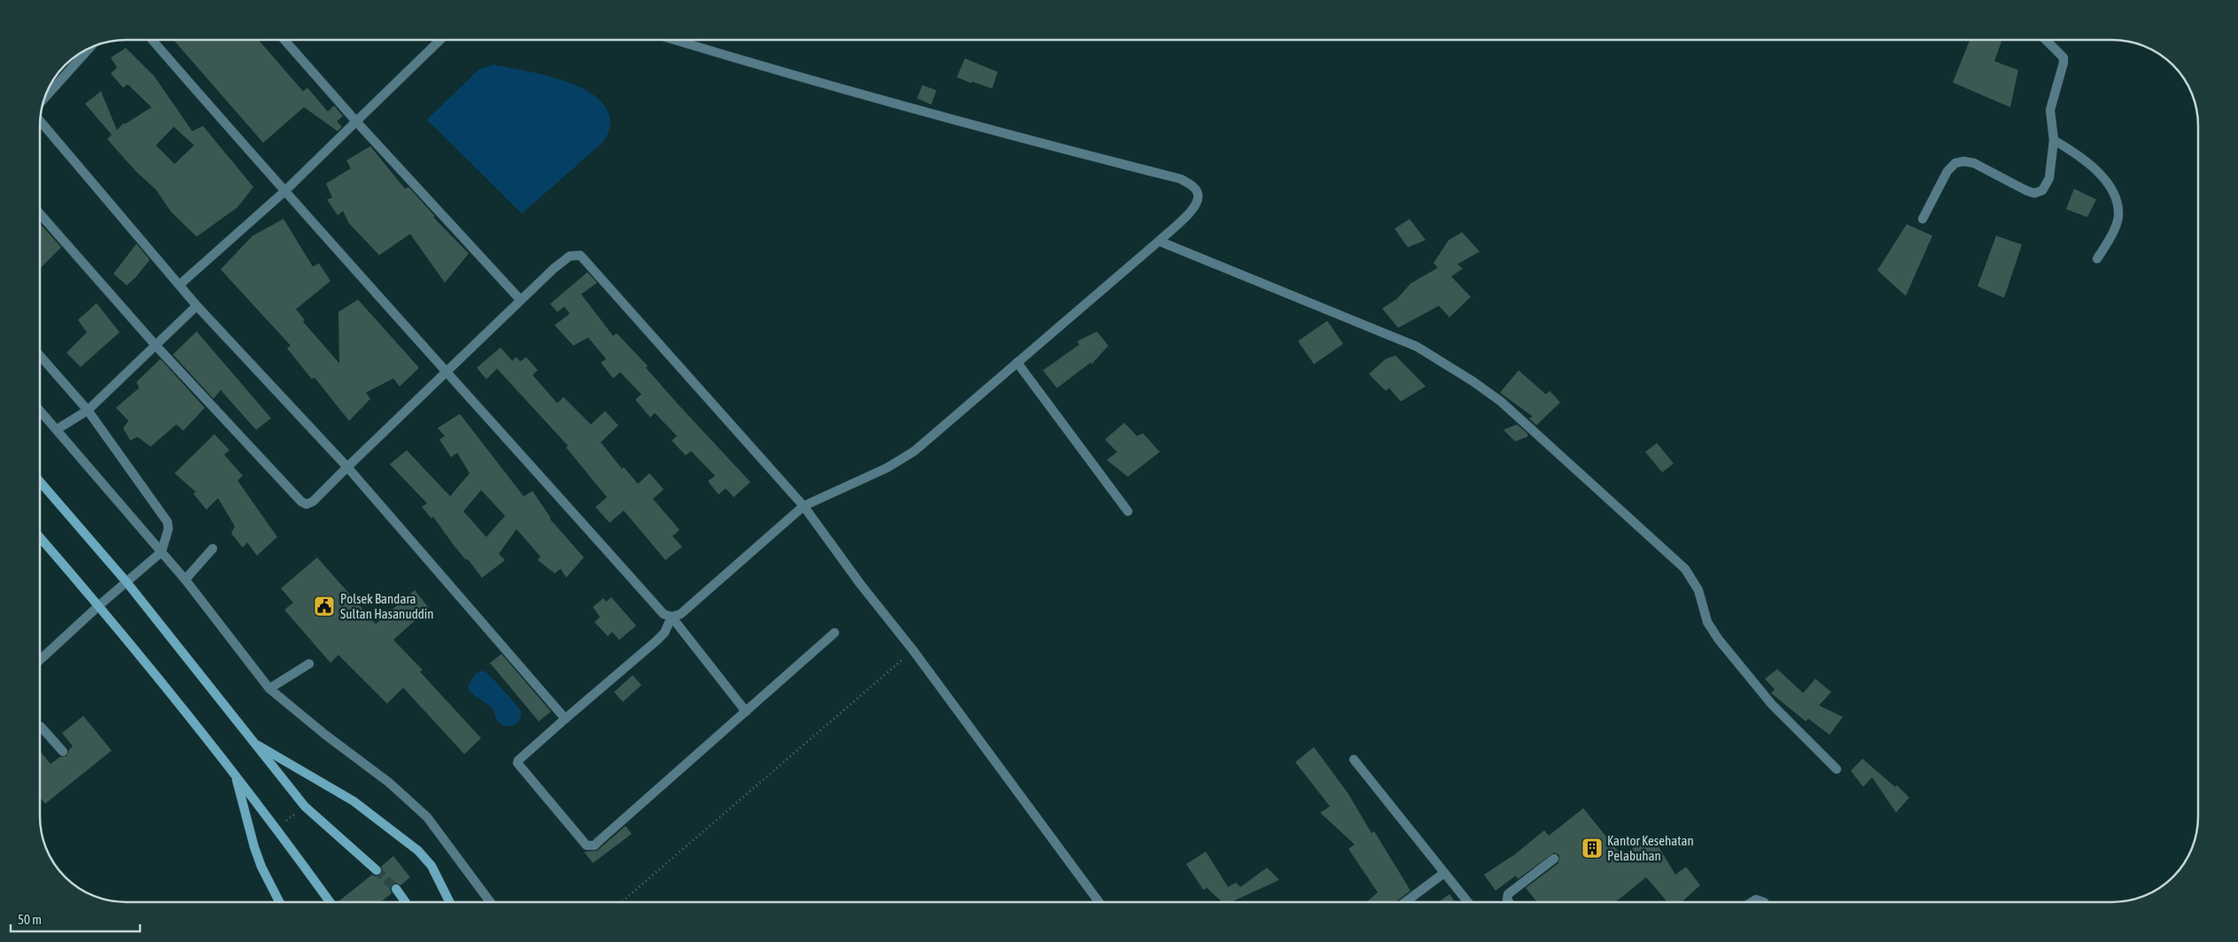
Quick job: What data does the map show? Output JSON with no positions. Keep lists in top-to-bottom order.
{
  "places": {
    "public building": ["Polsek Bandara Sultan Hasanuddin"],
    "building": ["Kantor Kesehatan Pelabuhan"]
  },
  "scale_bar": "50 m"
}
